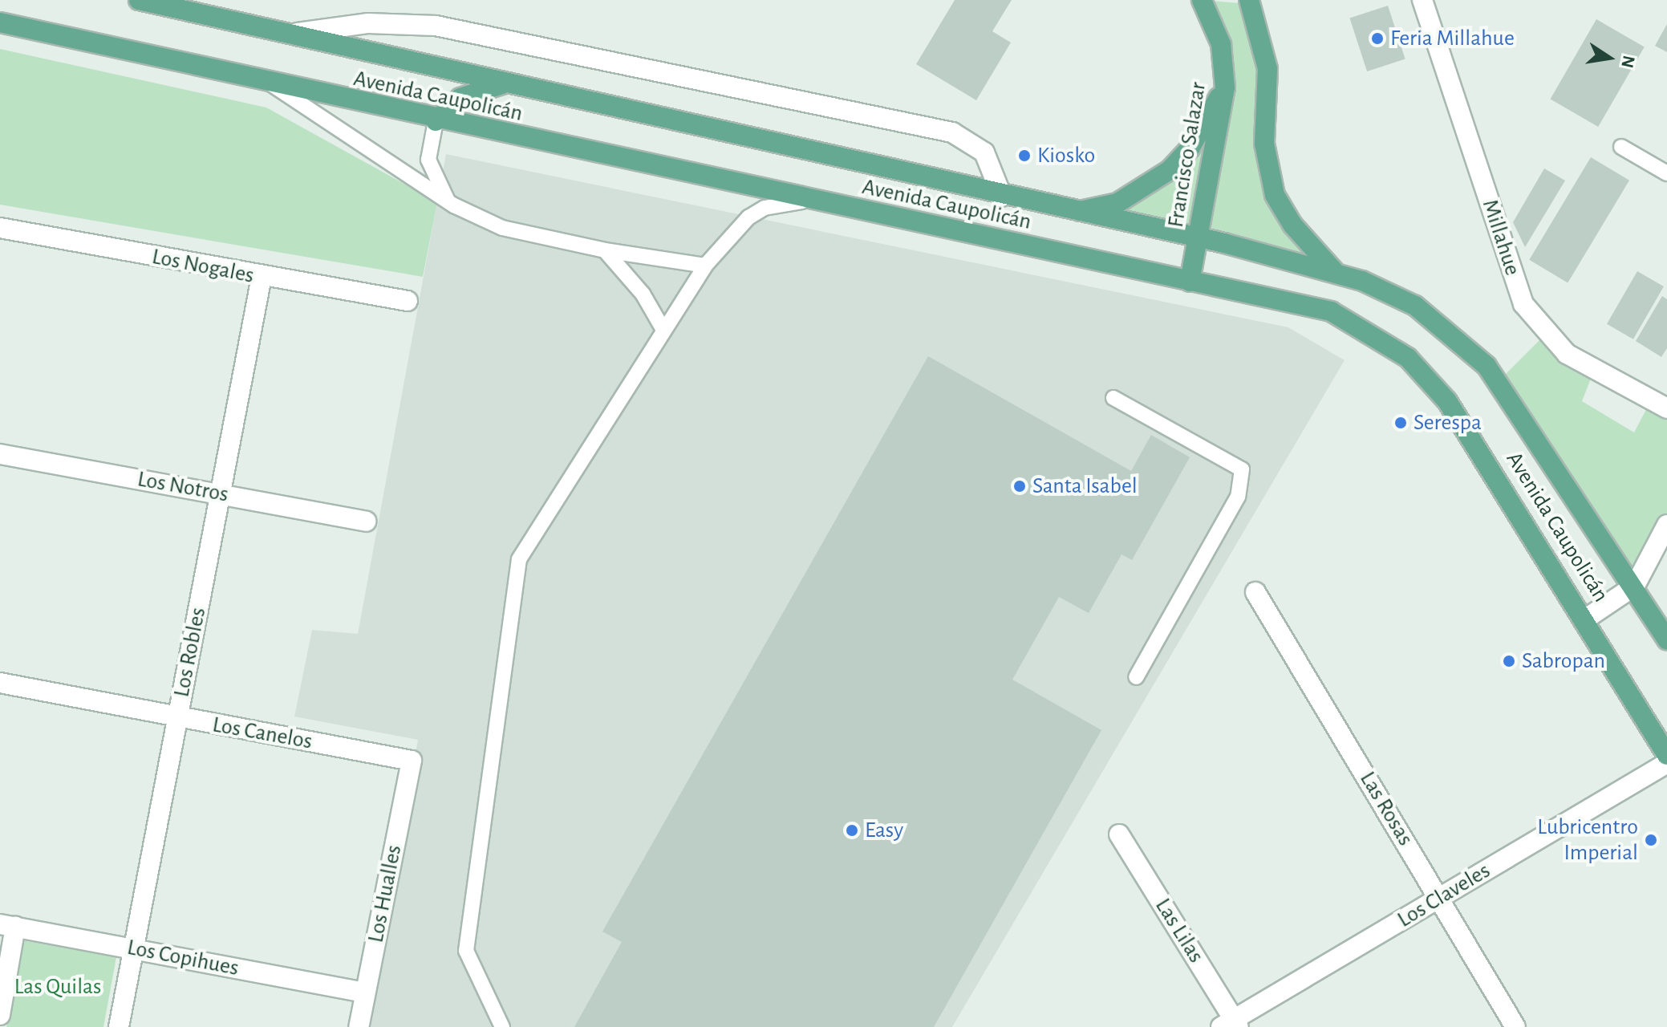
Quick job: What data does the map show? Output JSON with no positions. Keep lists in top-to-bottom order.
{
  "streets": {
    "main road": ["Avenida Caupolicán", "Francisco Salazar"],
    "street": [
      "Millahue",
      "Los Nogales",
      "Los Notros",
      "Los Robles",
      "Los Canelos",
      "Las Rosas",
      "Los Hualles",
      "Los Claveles",
      "Las Lilas",
      "Los Copihues"
    ]
  },
  "crossings": [
    ["Avenida Caupolicán", "Francisco Salazar"],
    ["Los Nogales", "Los Robles"],
    ["Los Notros", "Los Robles"],
    ["Los Robles", "Los Canelos"],
    ["Los Robles", "Los Copihues"],
    ["Los Canelos", "Los Hualles"],
    ["Las Rosas", "Los Claveles"],
    ["Los Hualles", "Los Copihues"],
    ["Los Claveles", "Las Lilas"]
  ],
  "parks": ["Las Quilas"],
  "places": [
    "Feria Millahue",
    "Kiosko",
    "Serespa",
    "Santa Isabel",
    "Sabropan",
    "Easy",
    "Lubricentro Imperial"
  ],
  "north": "right"
}
